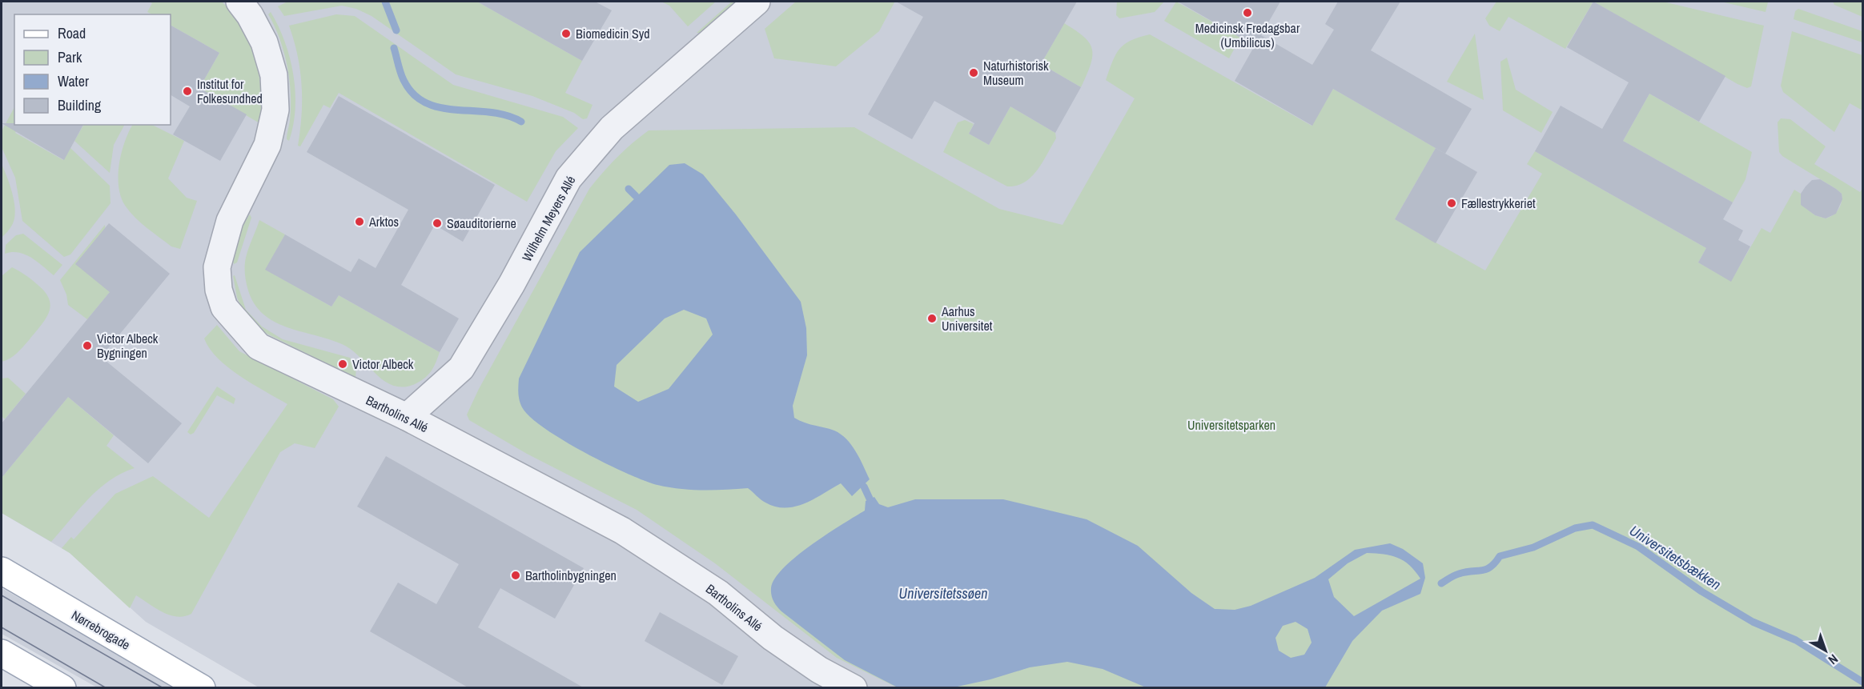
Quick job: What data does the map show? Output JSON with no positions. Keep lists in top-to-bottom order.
{
  "streets": {
    "main road": ["Nørrebrogade"],
    "street": ["Wilhelm Meyers Allé", "Bartholins Allé"]
  },
  "crossings": [
    ["Wilhelm Meyers Allé", "Bartholins Allé"]
  ],
  "water": ["Universitetsbækken", "Universitetssøen"],
  "parks": ["Universitetsparken"],
  "places": [
    "Medicinsk Fredagsbar (Umbilicus)",
    "Biomedicin Syd",
    "Naturhistorisk Museum",
    "Institut for Folkesundhed",
    "Fællestrykkeriet",
    "Arktos",
    "Søauditorierne",
    "Aarhus Universitet",
    "Victor Albeck Bygningen",
    "Victor Albeck",
    "Bartholinbygningen"
  ],
  "legend": [
    "Road",
    "Park",
    "Water",
    "Building"
  ],
  "north": "bottom right"
}
